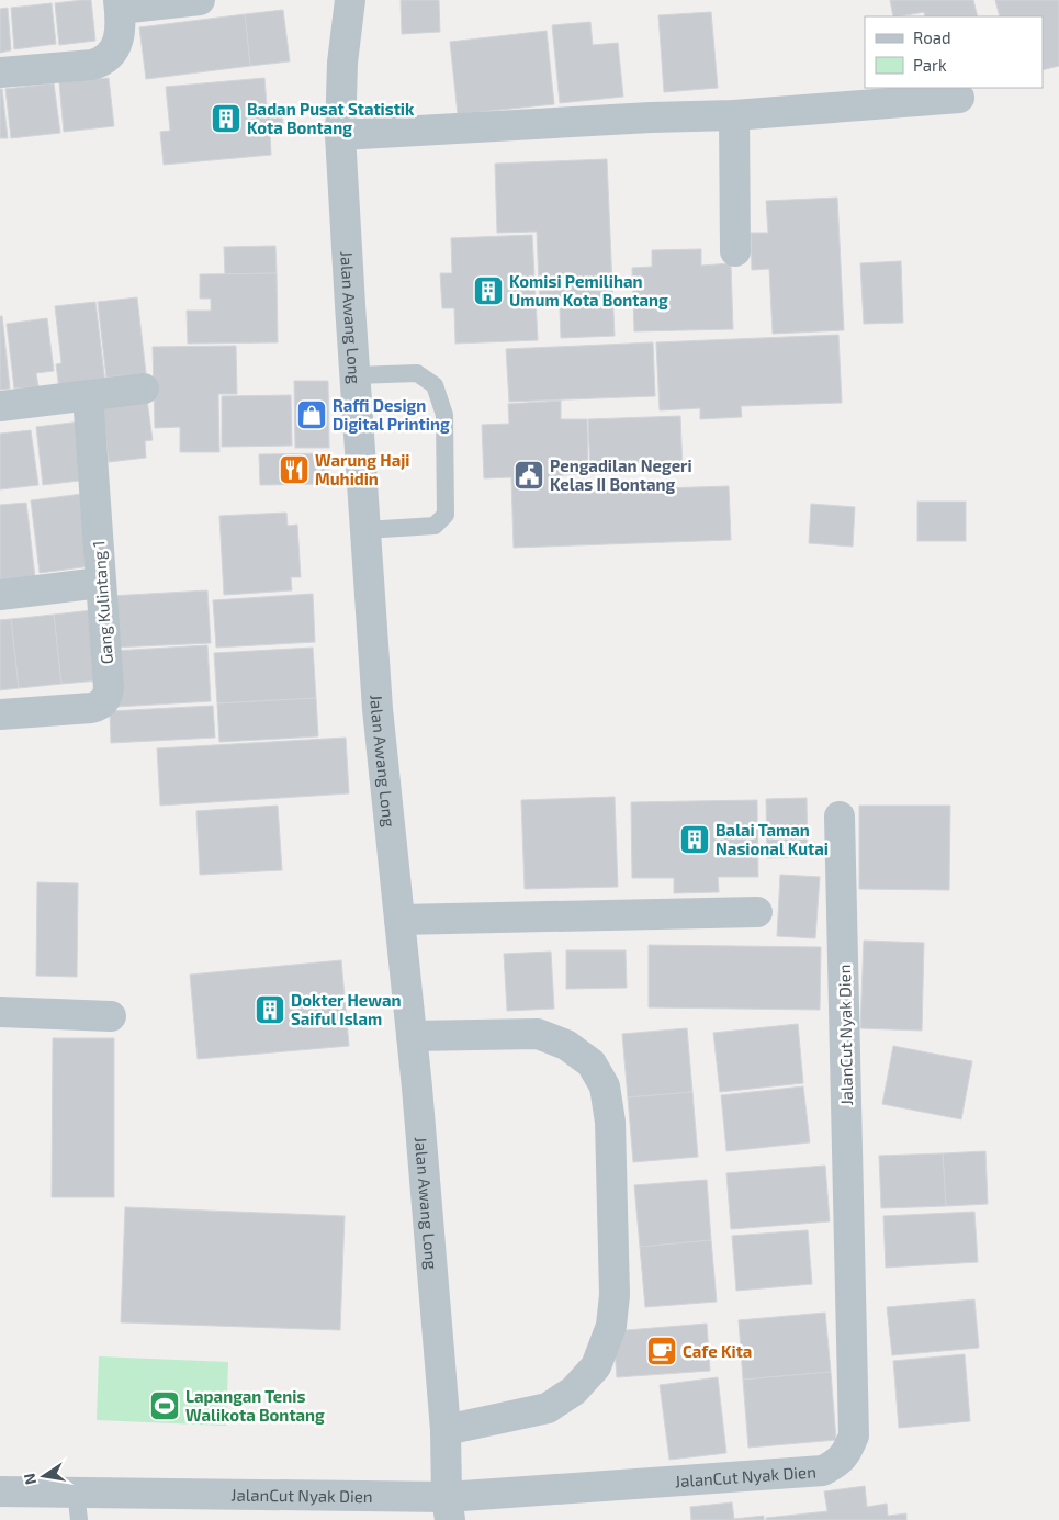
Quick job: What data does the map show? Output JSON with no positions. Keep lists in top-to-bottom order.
{
  "streets": {
    "street": ["Jalan Awang Long", "Gang Kulintang 1", "JalanCut Nyak Dien"]
  },
  "crossings": [
    ["Jalan Awang Long", "JalanCut Nyak Dien"]
  ],
  "places": {
    "building": [
      "Badan Pusat Statistik Kota Bontang",
      "Komisi Pemilihan Umum Kota Bontang",
      "Balai Taman Nasional Kutai",
      "Dokter Hewan Saiful Islam"
    ],
    "shop": ["Raffi Design Digital Printing"],
    "restaurant": ["Warung Haji Muhidin"],
    "public building": ["Pengadilan Negeri Kelas II Bontang"],
    "cafe": ["Cafe Kita"],
    "sports": ["Lapangan Tenis Walikota Bontang"]
  },
  "legend": ["Road", "Park"],
  "north": "left"
}
